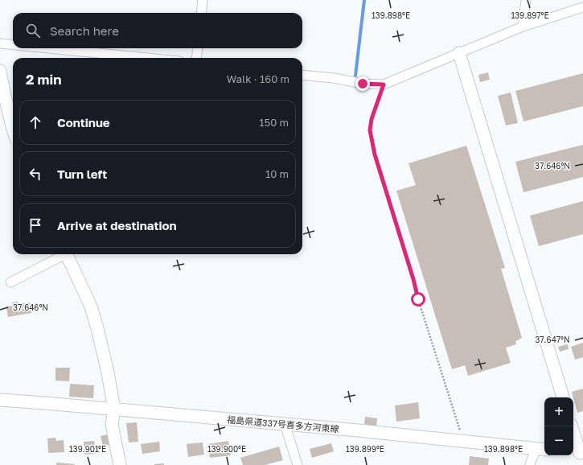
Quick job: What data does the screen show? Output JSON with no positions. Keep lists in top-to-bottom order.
{
  "streets": {
    "street": ["福島県道337号喜多方河東線"]
  },
  "page": {
    "search": "Search here",
    "heading": ["2 min", "Walk · 160 m"],
    "list": [
      ["Continue", "150 m"],
      ["Turn left", "10 m"],
      "Arrive at destination"
    ],
    "map_buttons": ["+", "−"]
  },
  "coordinates": [
    "139.898°E",
    "139.897°E",
    "37.646°N",
    "37.647°N",
    "139.901°E",
    "139.900°E",
    "139.899°E"
  ]
}
